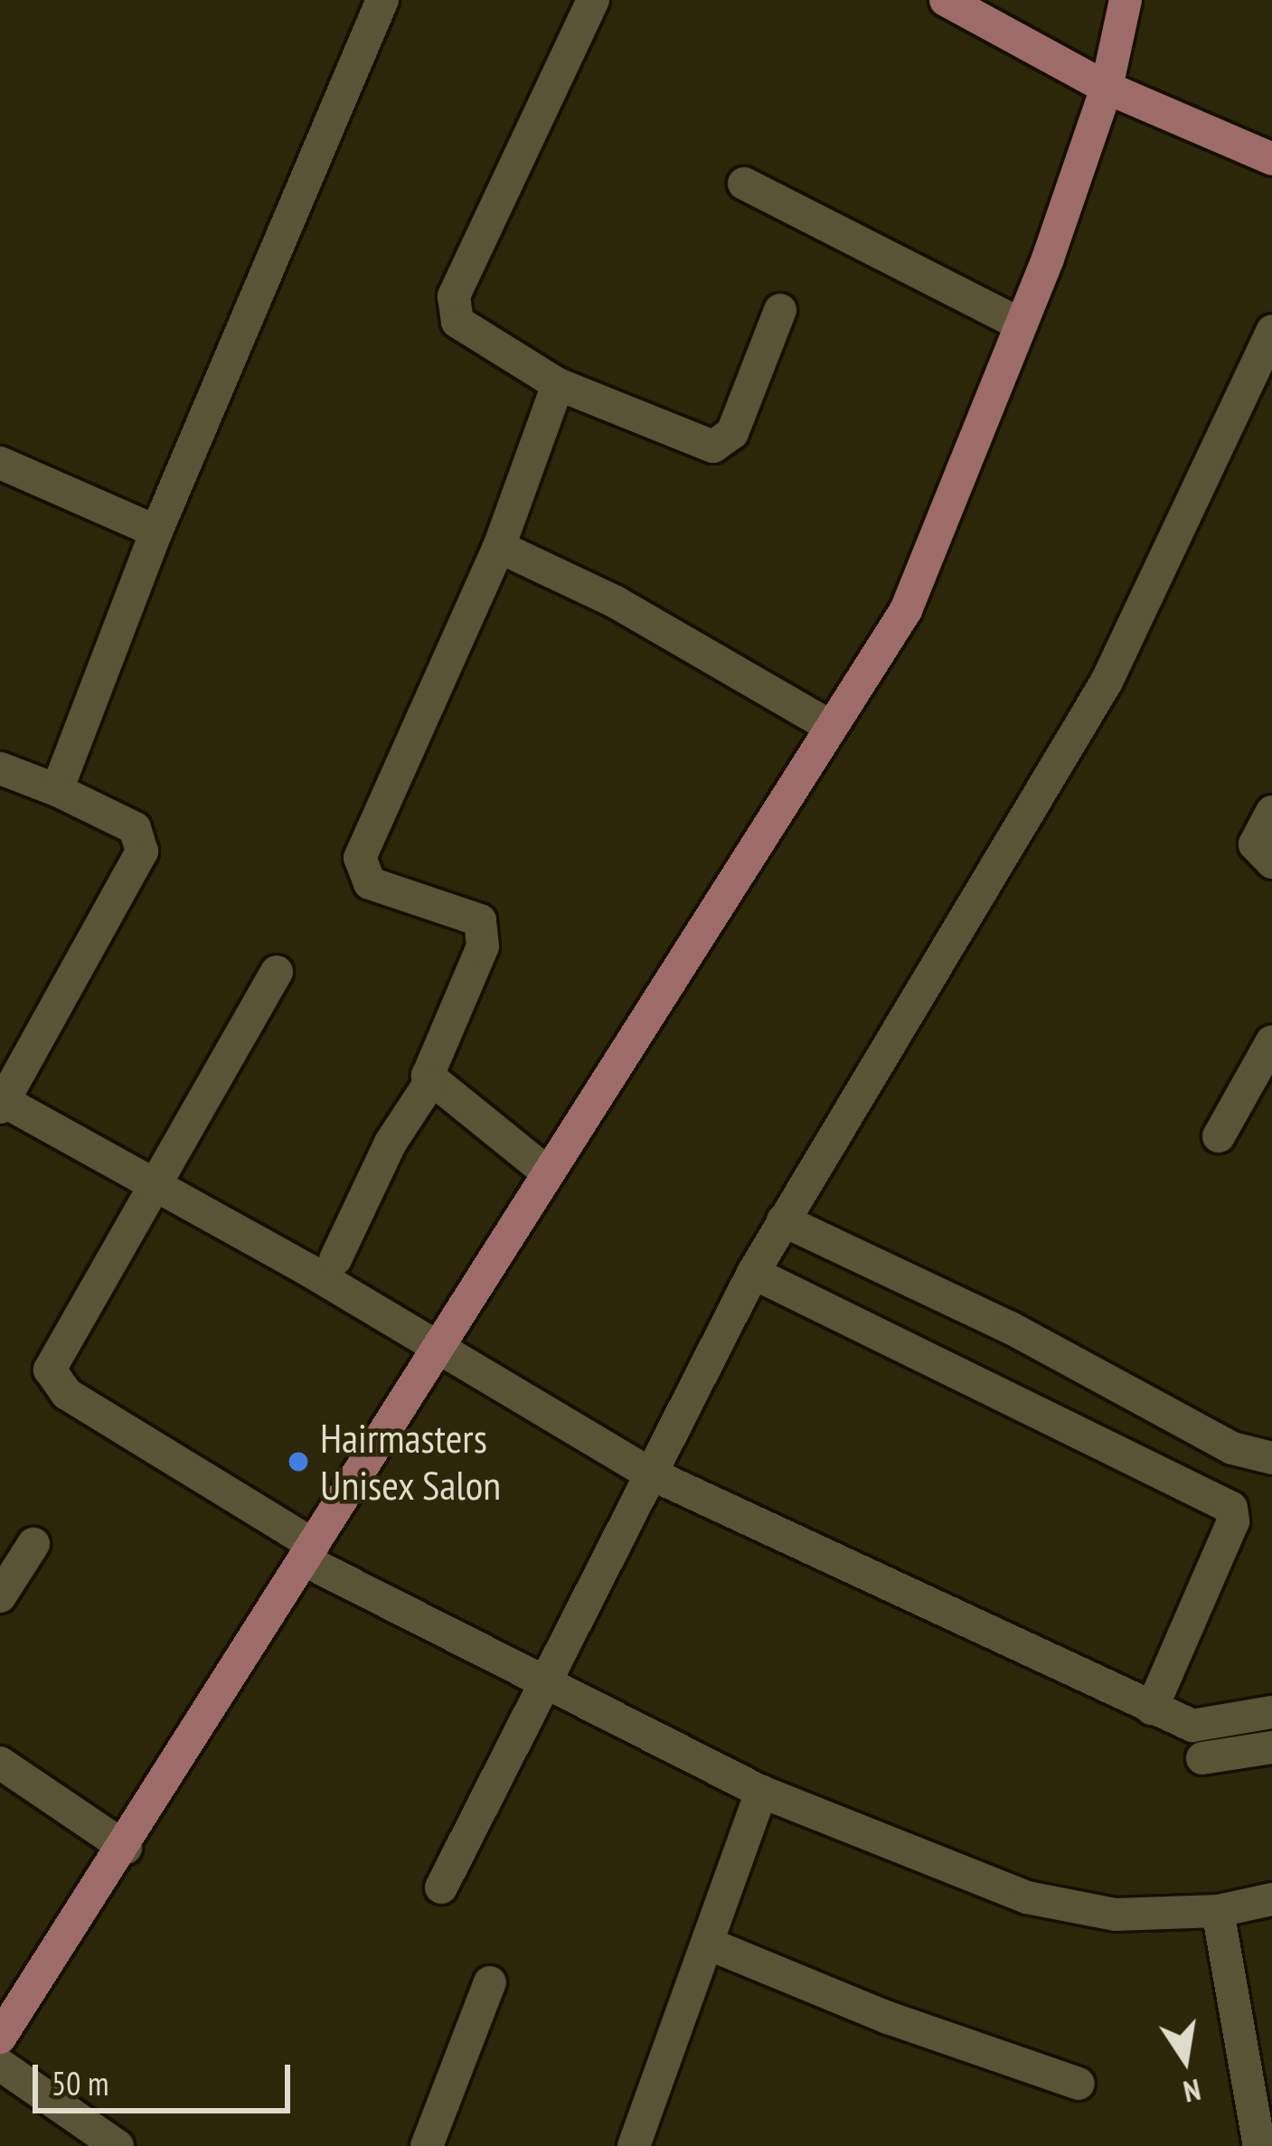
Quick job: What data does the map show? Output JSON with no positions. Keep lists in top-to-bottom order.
{
  "places": ["Hairmasters Unisex Salon"],
  "scale_bar": "50 m",
  "north": "bottom"
}
